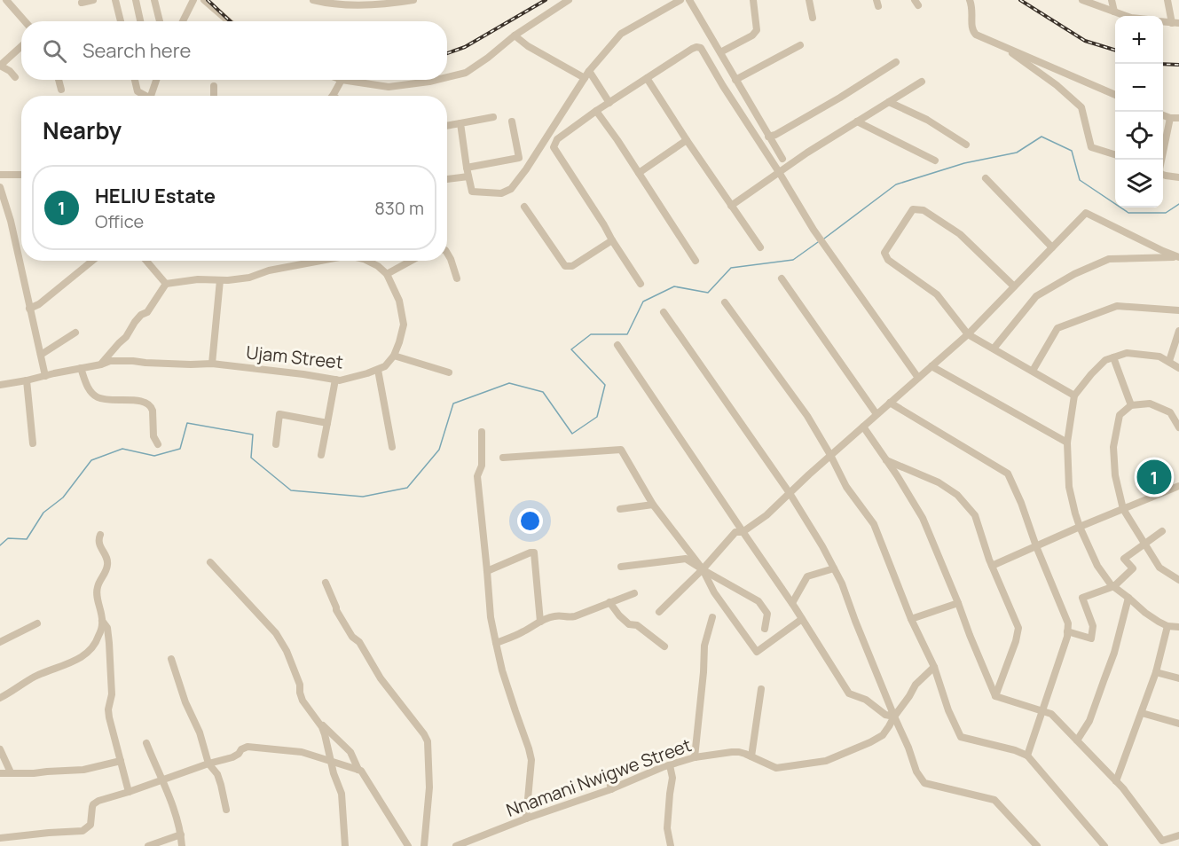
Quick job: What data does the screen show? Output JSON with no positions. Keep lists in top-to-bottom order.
{
  "streets": {
    "street": ["Ujam Street", "Nnamani Nwigwe Street"]
  },
  "page": {
    "map_buttons": ["+", "−"],
    "search": "Search here",
    "heading": "Nearby",
    "list": [
      {
        "mark": "1",
        "name": "HELIU Estate",
        "note": "Office",
        "value": "830 m"
      }
    ],
    "pins": "1"
  }
}
